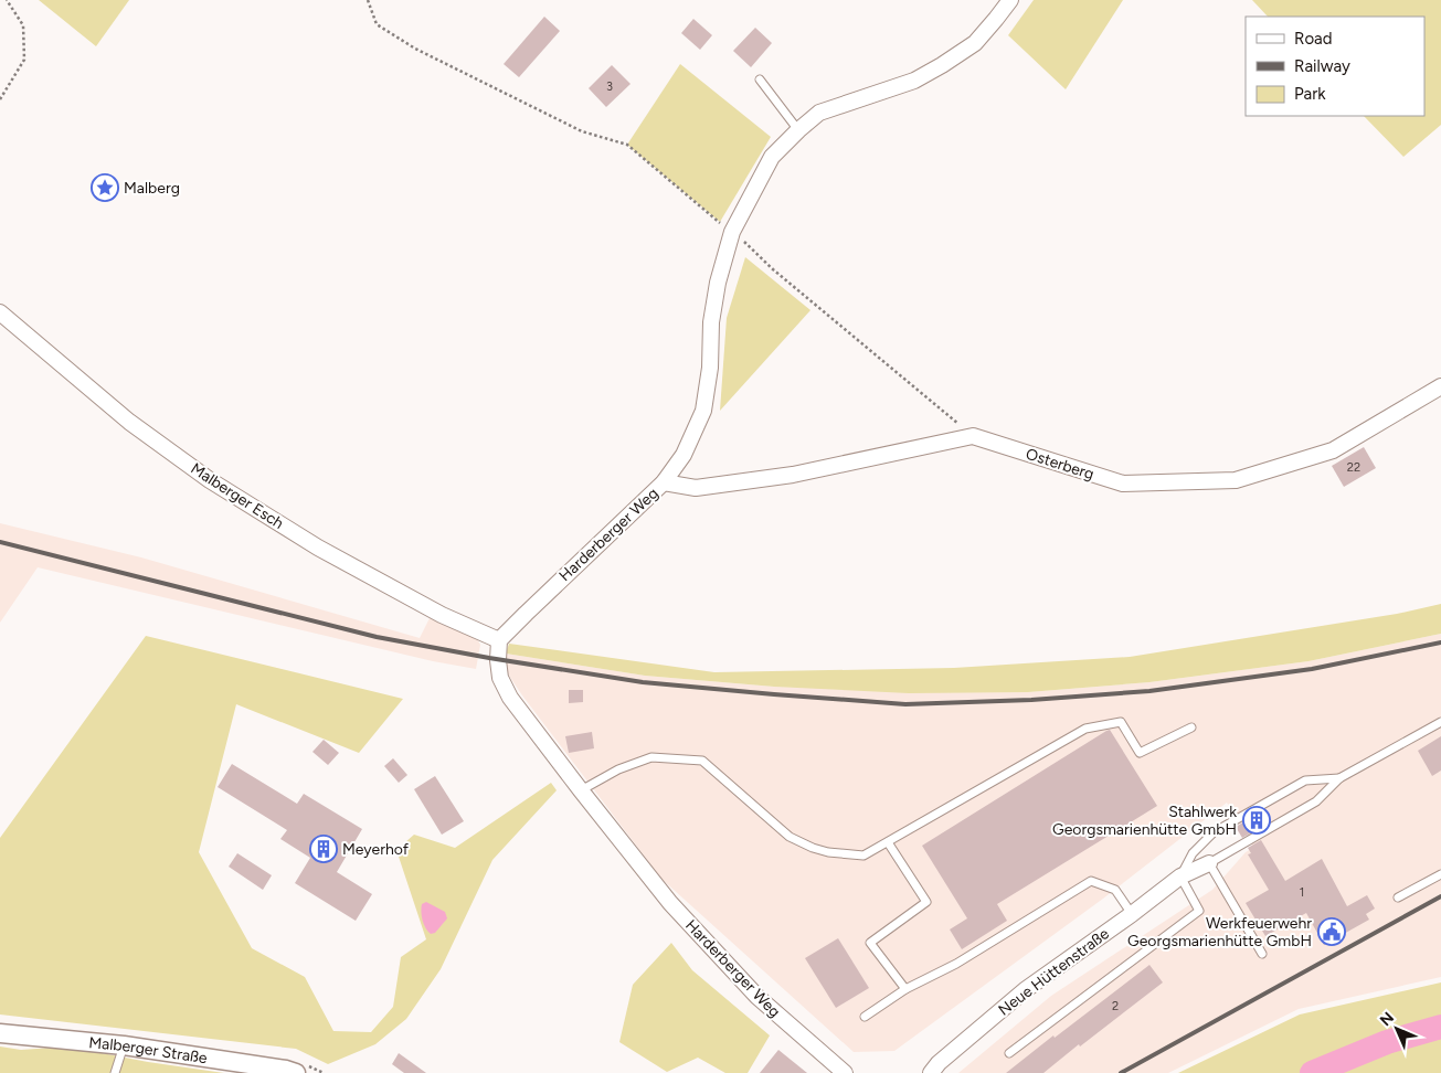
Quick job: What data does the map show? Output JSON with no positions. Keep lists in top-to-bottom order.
{
  "streets": {
    "street": [
      "Osterberg",
      "Malberger Esch",
      "Harderberger Weg",
      "Neue Hüttenstraße",
      "Malberger Straße"
    ]
  },
  "crossings": [
    ["Malberger Esch", "Harderberger Weg"]
  ],
  "places": {
    "place": ["Malberg"],
    "building": ["Stahlwerk Georgsmarienhütte GmbH", "Meyerhof"],
    "public building": ["Werkfeuerwehr Georgsmarienhütte GmbH"]
  },
  "house_numbers": [
    "3",
    "22",
    "1",
    "2"
  ],
  "legend": ["Road", "Railway", "Park"],
  "north": "top left"
}
